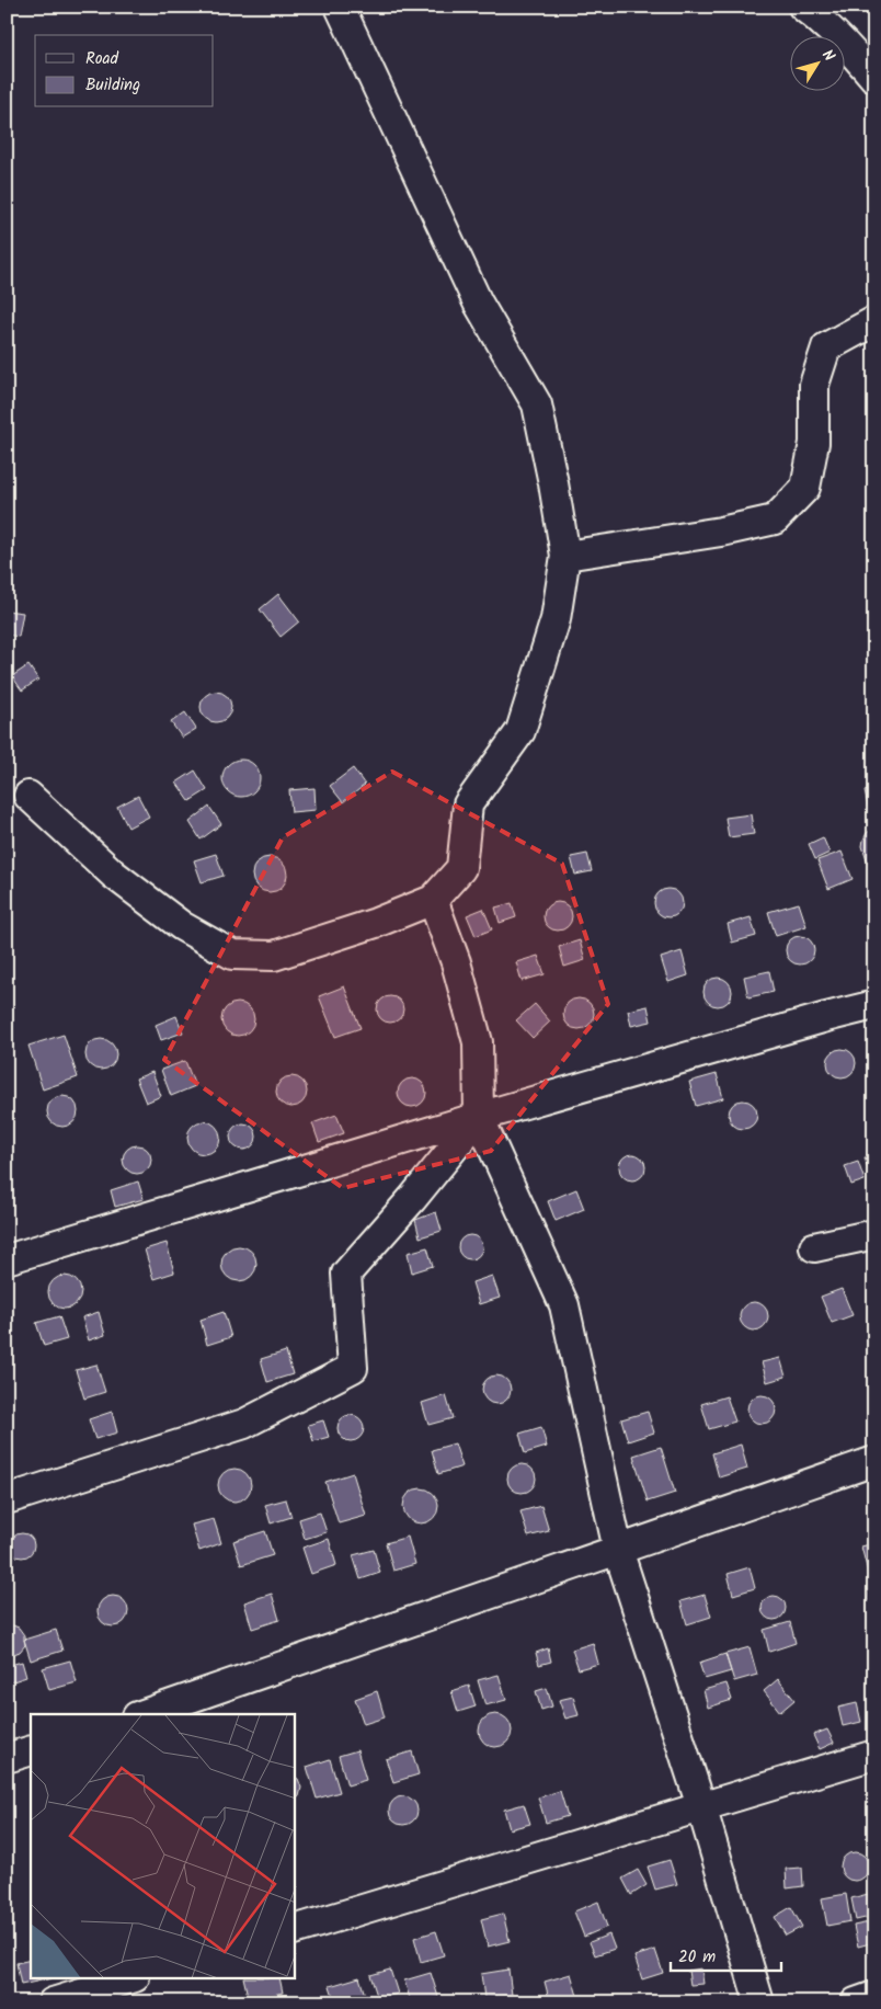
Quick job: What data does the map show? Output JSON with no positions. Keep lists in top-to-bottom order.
{
  "legend": ["Road", "Building"],
  "scale_bar": "20 m",
  "north": "top right"
}
